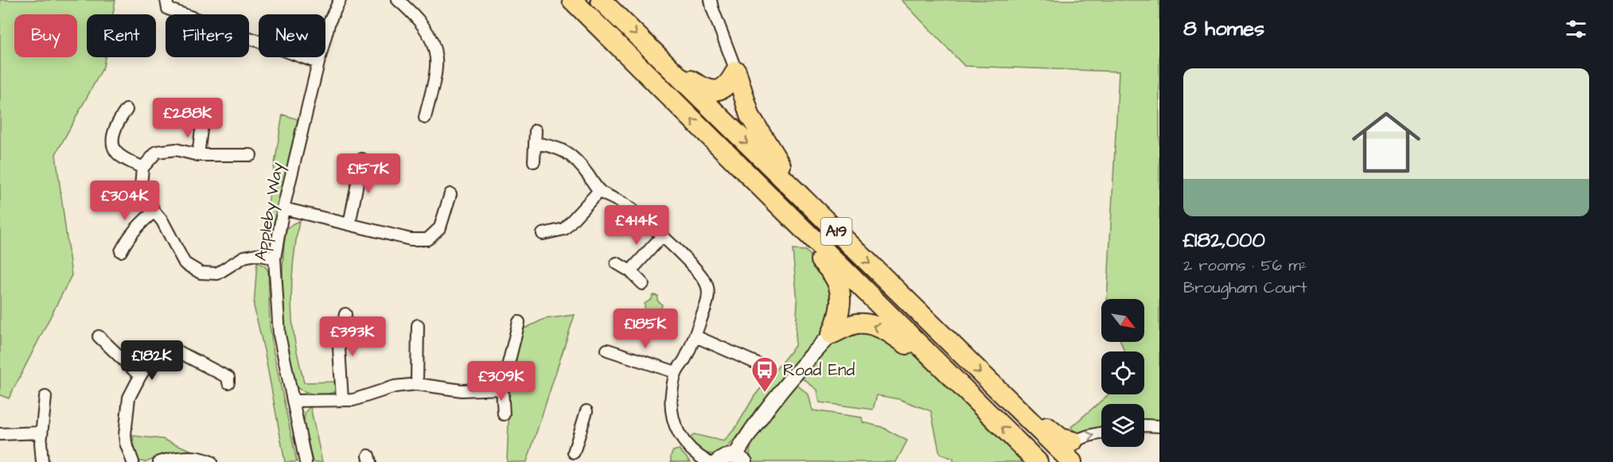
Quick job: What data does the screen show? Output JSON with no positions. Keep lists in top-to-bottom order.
{
  "streets": {
    "highway": ["A19"],
    "street": ["Appleby Way"]
  },
  "places": {
    "bus stop": ["Road End"]
  },
  "north": "bottom right",
  "page": {
    "heading": "8 homes",
    "chip": [
      "Buy",
      "Rent",
      "Filters",
      "New"
    ],
    "list": [
      {
        "name": "£182,000",
        "note": "2 rooms · 56 m² · Brougham Court"
      }
    ],
    "price": [
      "£288K",
      "£157K",
      "£304K",
      "£414K",
      "£185K",
      "£393K",
      "£182K",
      "£309K"
    ]
  }
}
